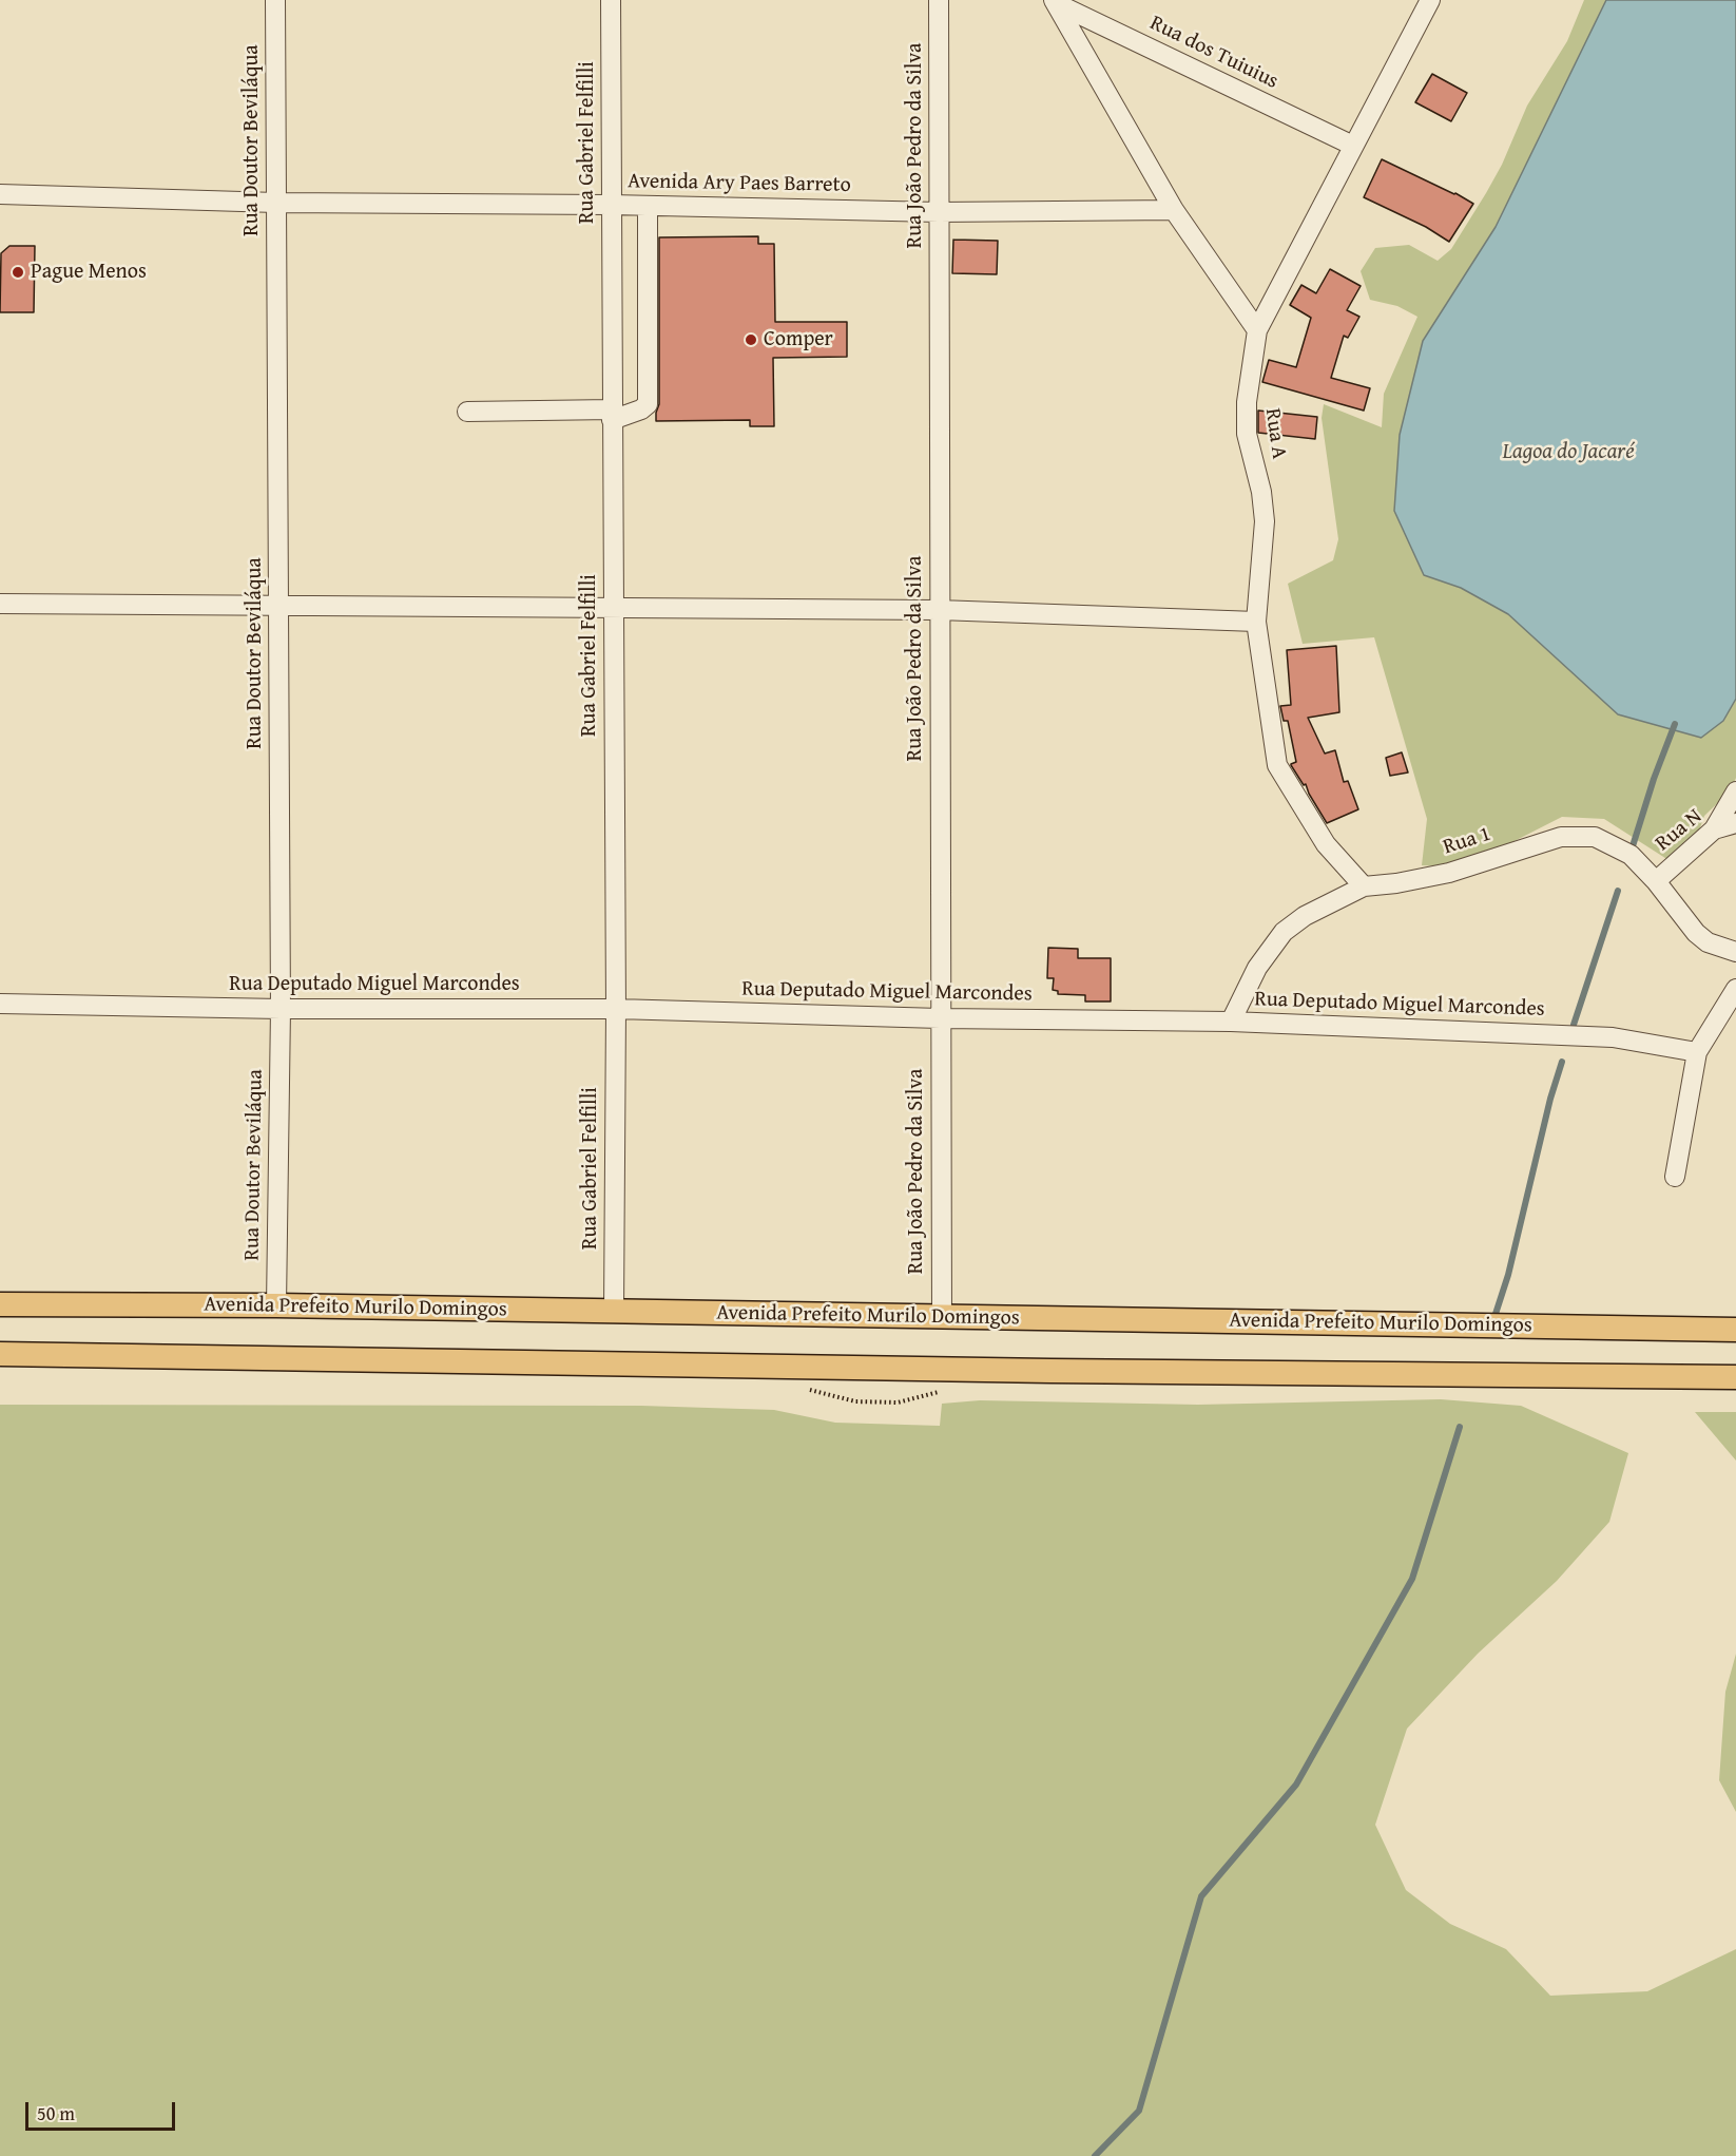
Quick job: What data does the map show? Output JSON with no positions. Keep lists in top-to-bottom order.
{
  "streets": {
    "main road": ["Avenida Prefeito Murilo Domingos"],
    "street": [
      "Rua dos Tuiuius",
      "Rua Doutor Beviláqua",
      "Rua Gabriel Felfilli",
      "Rua João Pedro da Silva",
      "Avenida Ary Paes Barreto",
      "Rua A",
      "Rua N",
      "Rua 1",
      "Rua Deputado Miguel Marcondes"
    ]
  },
  "crossings": [
    ["Rua dos Tuiuius", "Rua A"],
    ["Rua Doutor Beviláqua", "Avenida Ary Paes Barreto"],
    ["Rua Doutor Beviláqua", "Rua Deputado Miguel Marcondes"],
    ["Rua Doutor Beviláqua", "Avenida Prefeito Murilo Domingos"],
    ["Rua Gabriel Felfilli", "Avenida Ary Paes Barreto"],
    ["Rua Gabriel Felfilli", "Rua Deputado Miguel Marcondes"],
    ["Rua Gabriel Felfilli", "Avenida Prefeito Murilo Domingos"],
    ["Rua João Pedro da Silva", "Avenida Ary Paes Barreto"],
    ["Rua João Pedro da Silva", "Rua Deputado Miguel Marcondes"],
    ["Rua João Pedro da Silva", "Avenida Prefeito Murilo Domingos"],
    ["Rua A", "Rua 1"],
    ["Rua N", "Rua 1"],
    ["Rua 1", "Rua Deputado Miguel Marcondes"]
  ],
  "water": ["Lagoa do Jacaré"],
  "places": ["Pague Menos", "Comper"],
  "scale_bar": "50 m"
}
